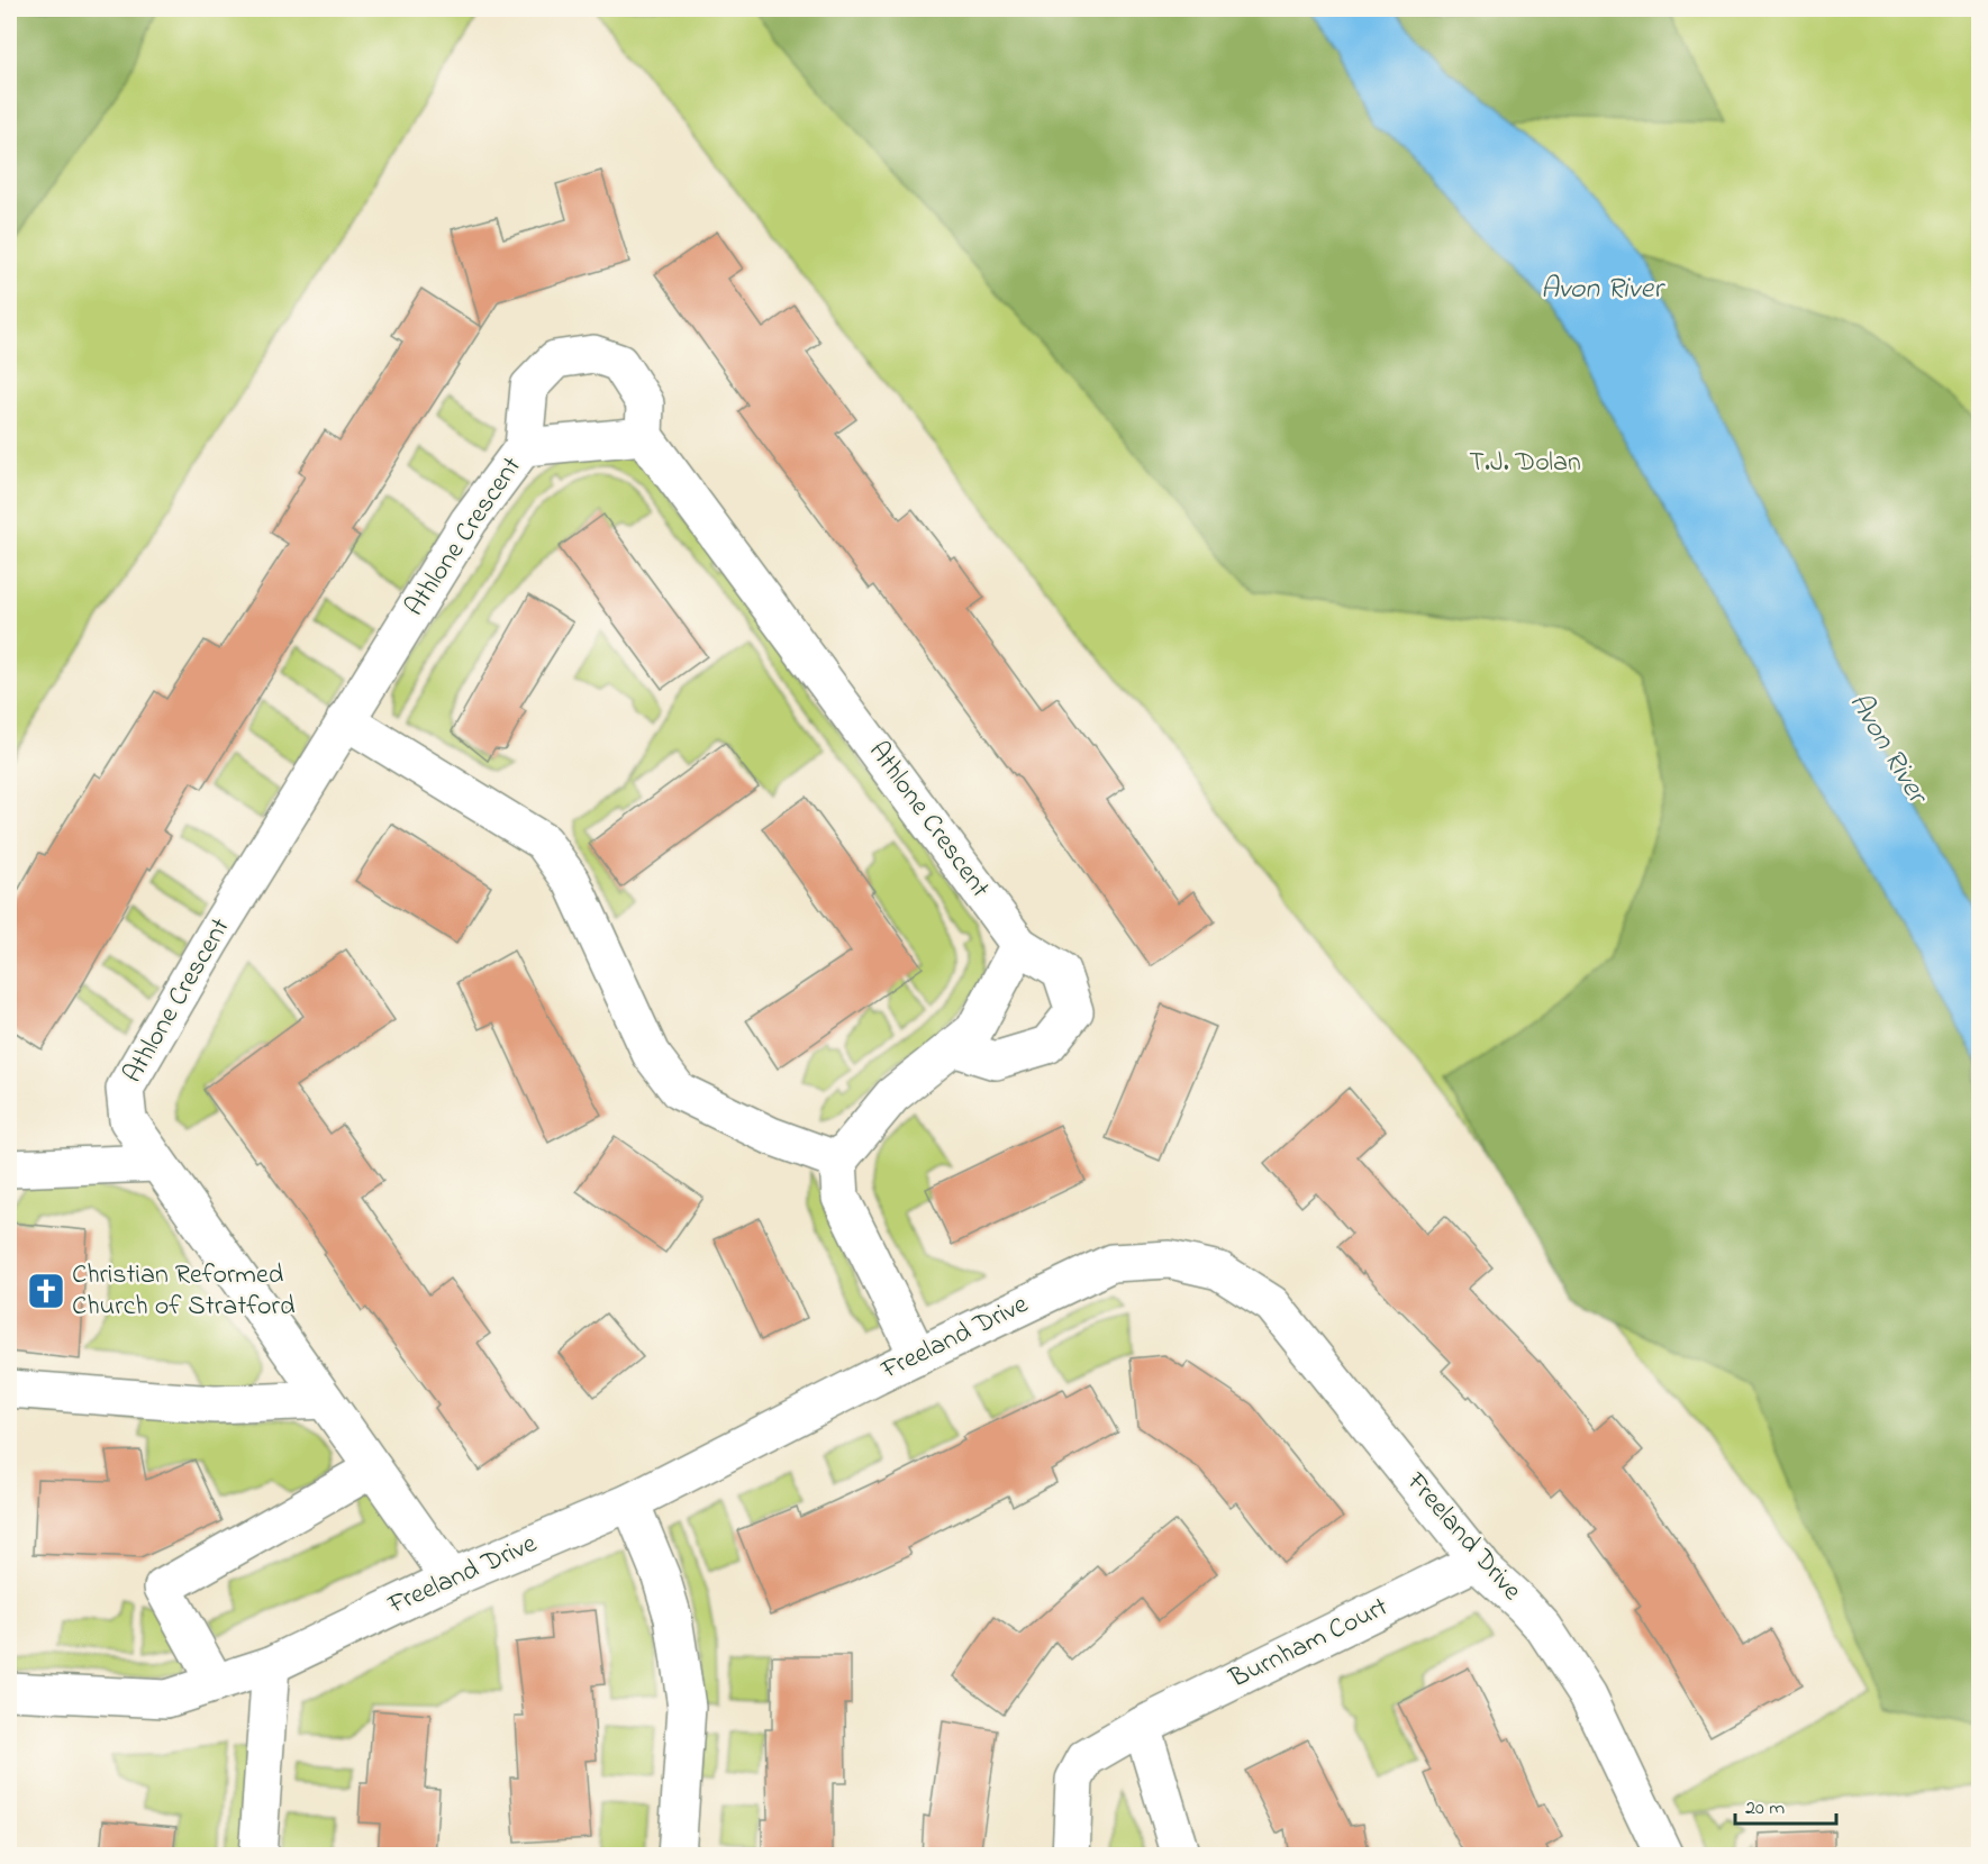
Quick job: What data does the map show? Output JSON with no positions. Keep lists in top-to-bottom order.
{
  "streets": {
    "street": ["Athlone Crescent", "Freeland Drive", "Burnham Court"]
  },
  "crossings": [
    ["Athlone Crescent", "Freeland Drive"],
    ["Freeland Drive", "Burnham Court"]
  ],
  "water": ["Avon River"],
  "parks": ["T.J. Dolan"],
  "places": {
    "church": ["Christian Reformed Church of Stratford"]
  },
  "scale_bar": "20 m"
}
